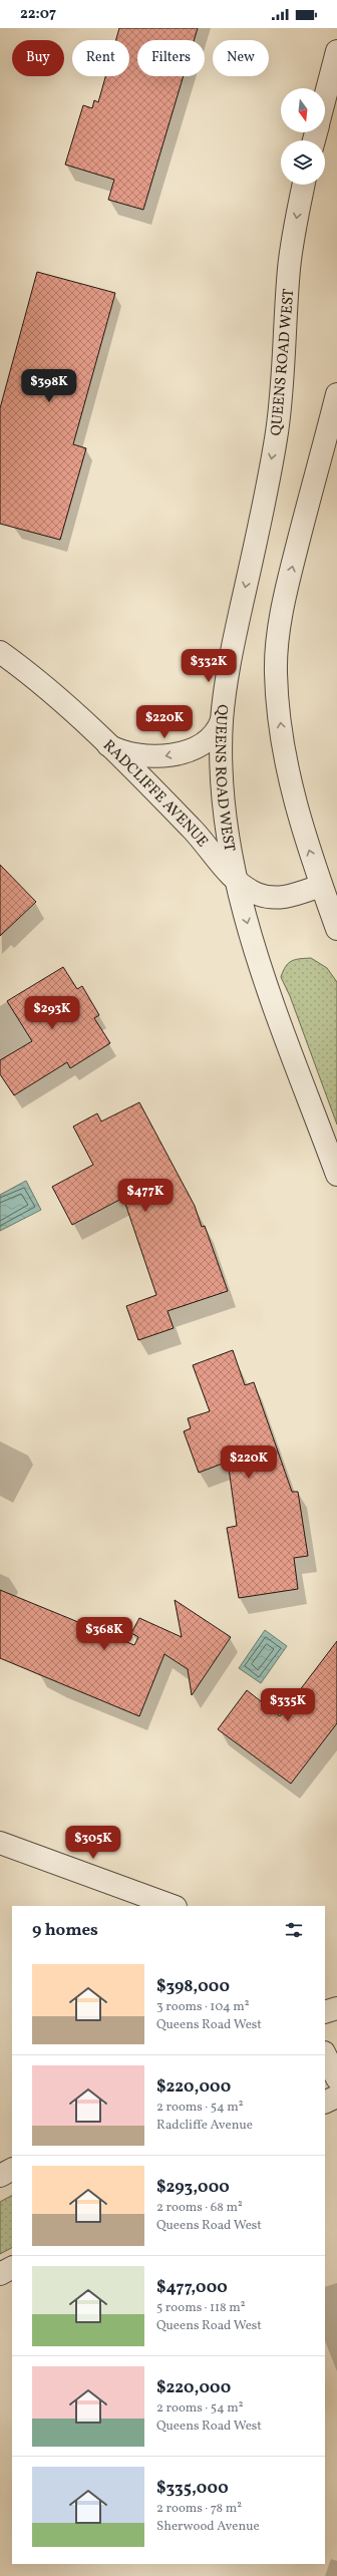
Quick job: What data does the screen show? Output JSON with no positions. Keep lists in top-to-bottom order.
{
  "streets": {
    "street": ["QUEENS ROAD WEST", "RADCLIFFE AVENUE"]
  },
  "crossings": [
    ["QUEENS ROAD WEST", "RADCLIFFE AVENUE"]
  ],
  "north": "bottom",
  "page": {
    "status": "22:07",
    "chip": [
      "Buy",
      "Rent",
      "Filters",
      "New"
    ],
    "price": [
      "$398K",
      "$332K",
      "$220K",
      "$293K",
      "$477K",
      "$220K",
      "$368K",
      "$335K",
      "$305K"
    ],
    "heading": "9 homes",
    "list": [
      {
        "name": "$398,000",
        "note": "3 rooms · 104 m² · Queens Road West"
      },
      {
        "name": "$220,000",
        "note": "2 rooms · 54 m² · Radcliffe Avenue"
      },
      {
        "name": "$293,000",
        "note": "2 rooms · 68 m² · Queens Road West"
      },
      {
        "name": "$477,000",
        "note": "5 rooms · 118 m² · Queens Road West"
      },
      {
        "name": "$220,000",
        "note": "2 rooms · 54 m² · Queens Road West"
      },
      {
        "name": "$335,000",
        "note": "2 rooms · 78 m² · Sherwood Avenue"
      }
    ]
  }
}
